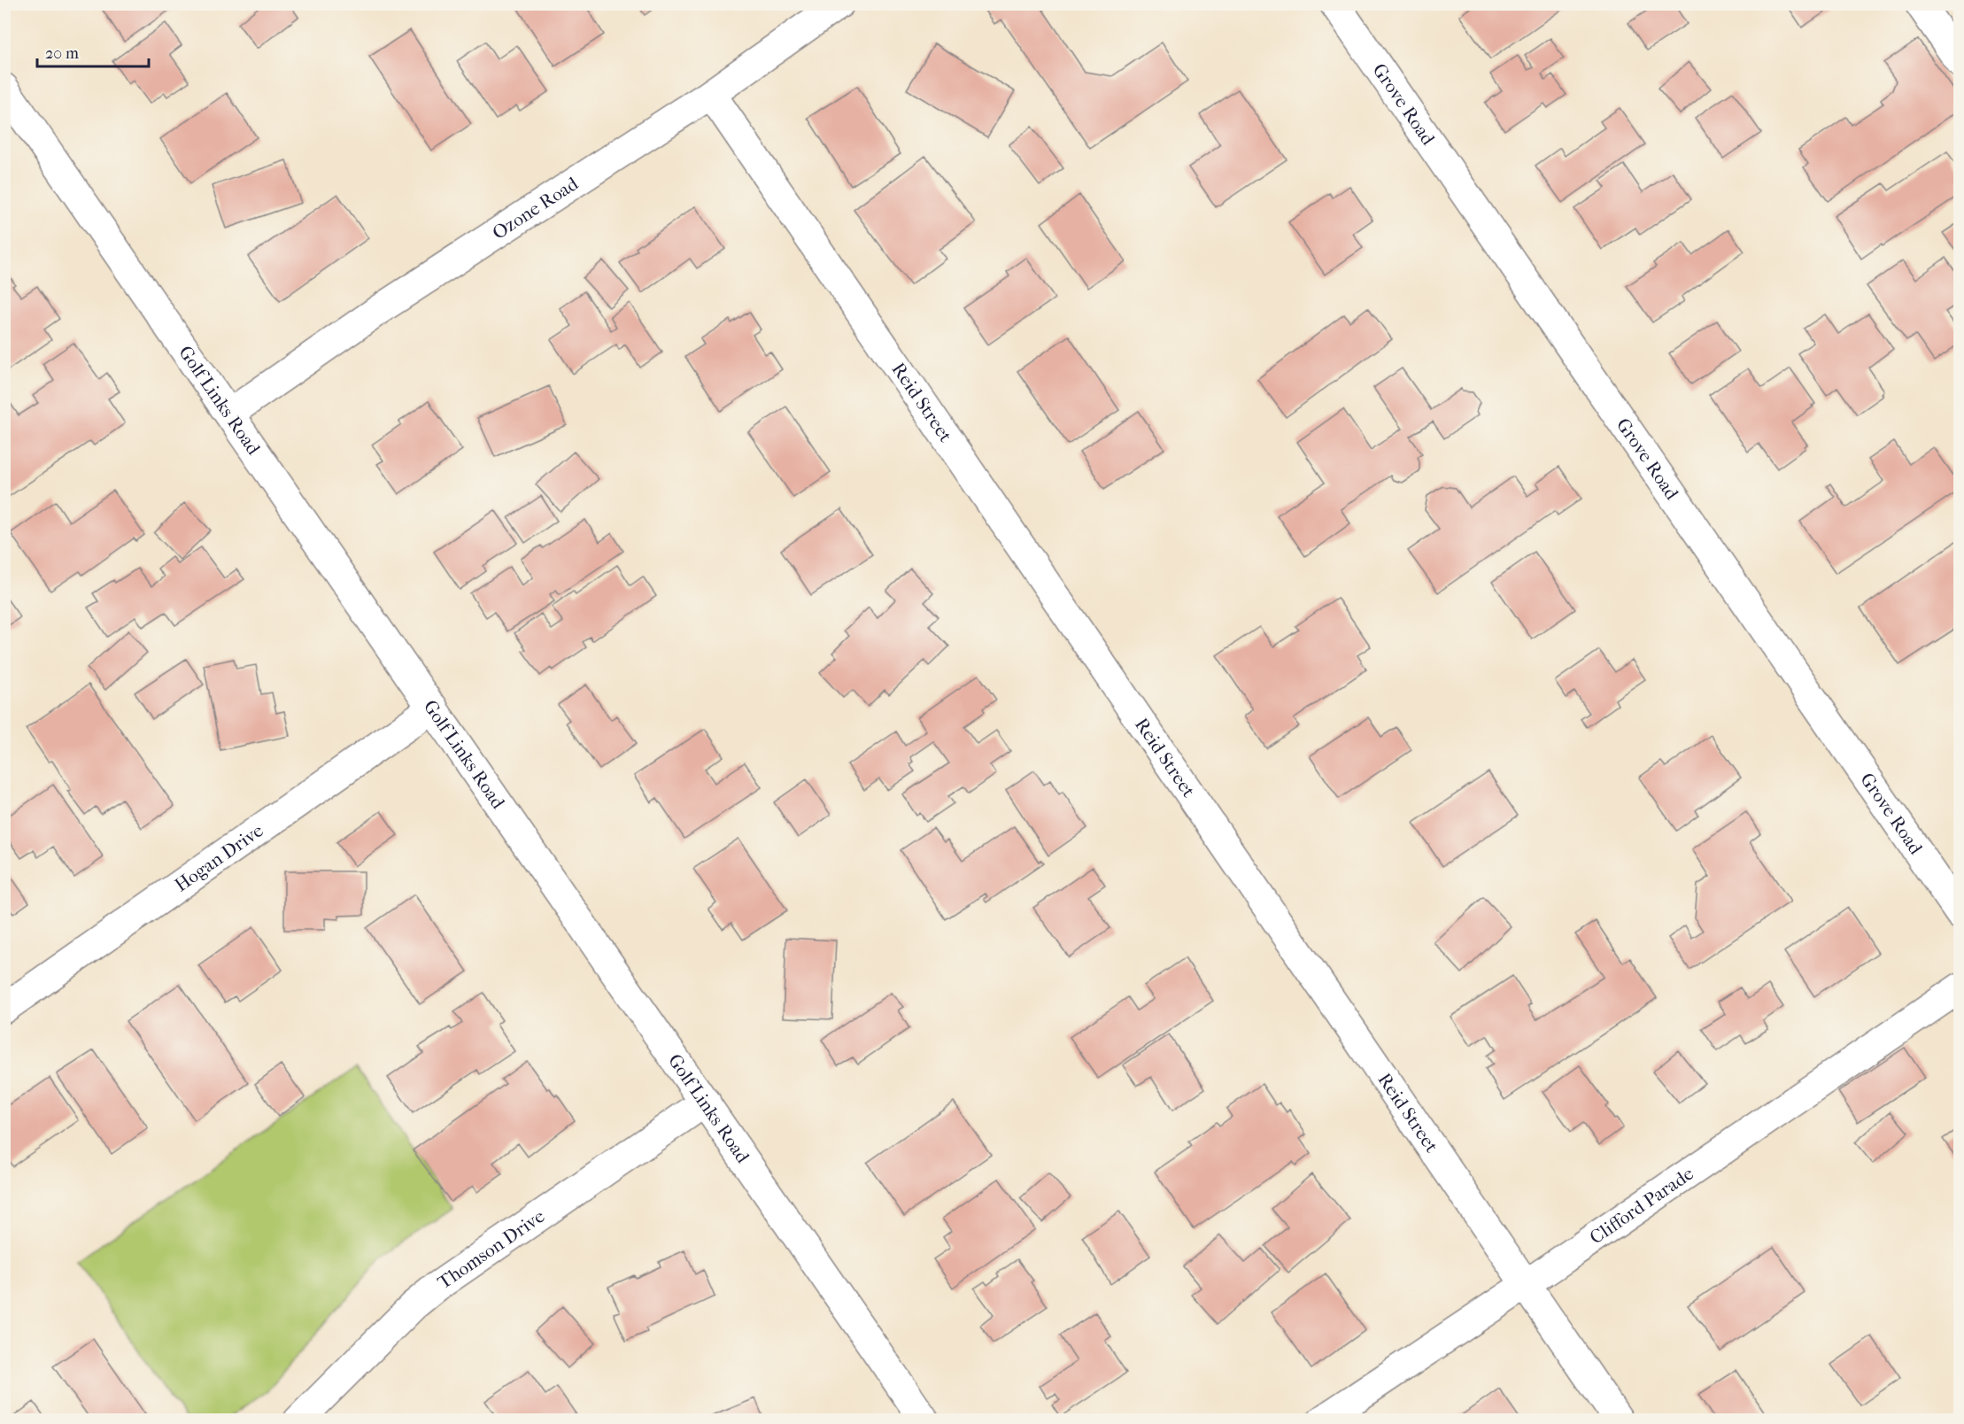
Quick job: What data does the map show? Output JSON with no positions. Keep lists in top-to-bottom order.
{
  "streets": {
    "street": [
      "Grove Road",
      "Ozone Road",
      "Golf Links Road",
      "Reid Street",
      "Hogan Drive",
      "Clifford Parade",
      "Thomson Drive"
    ]
  },
  "crossings": [
    ["Ozone Road", "Golf Links Road"],
    ["Ozone Road", "Reid Street"],
    ["Golf Links Road", "Hogan Drive"],
    ["Golf Links Road", "Thomson Drive"],
    ["Reid Street", "Clifford Parade"]
  ],
  "scale_bar": "20 m"
}
